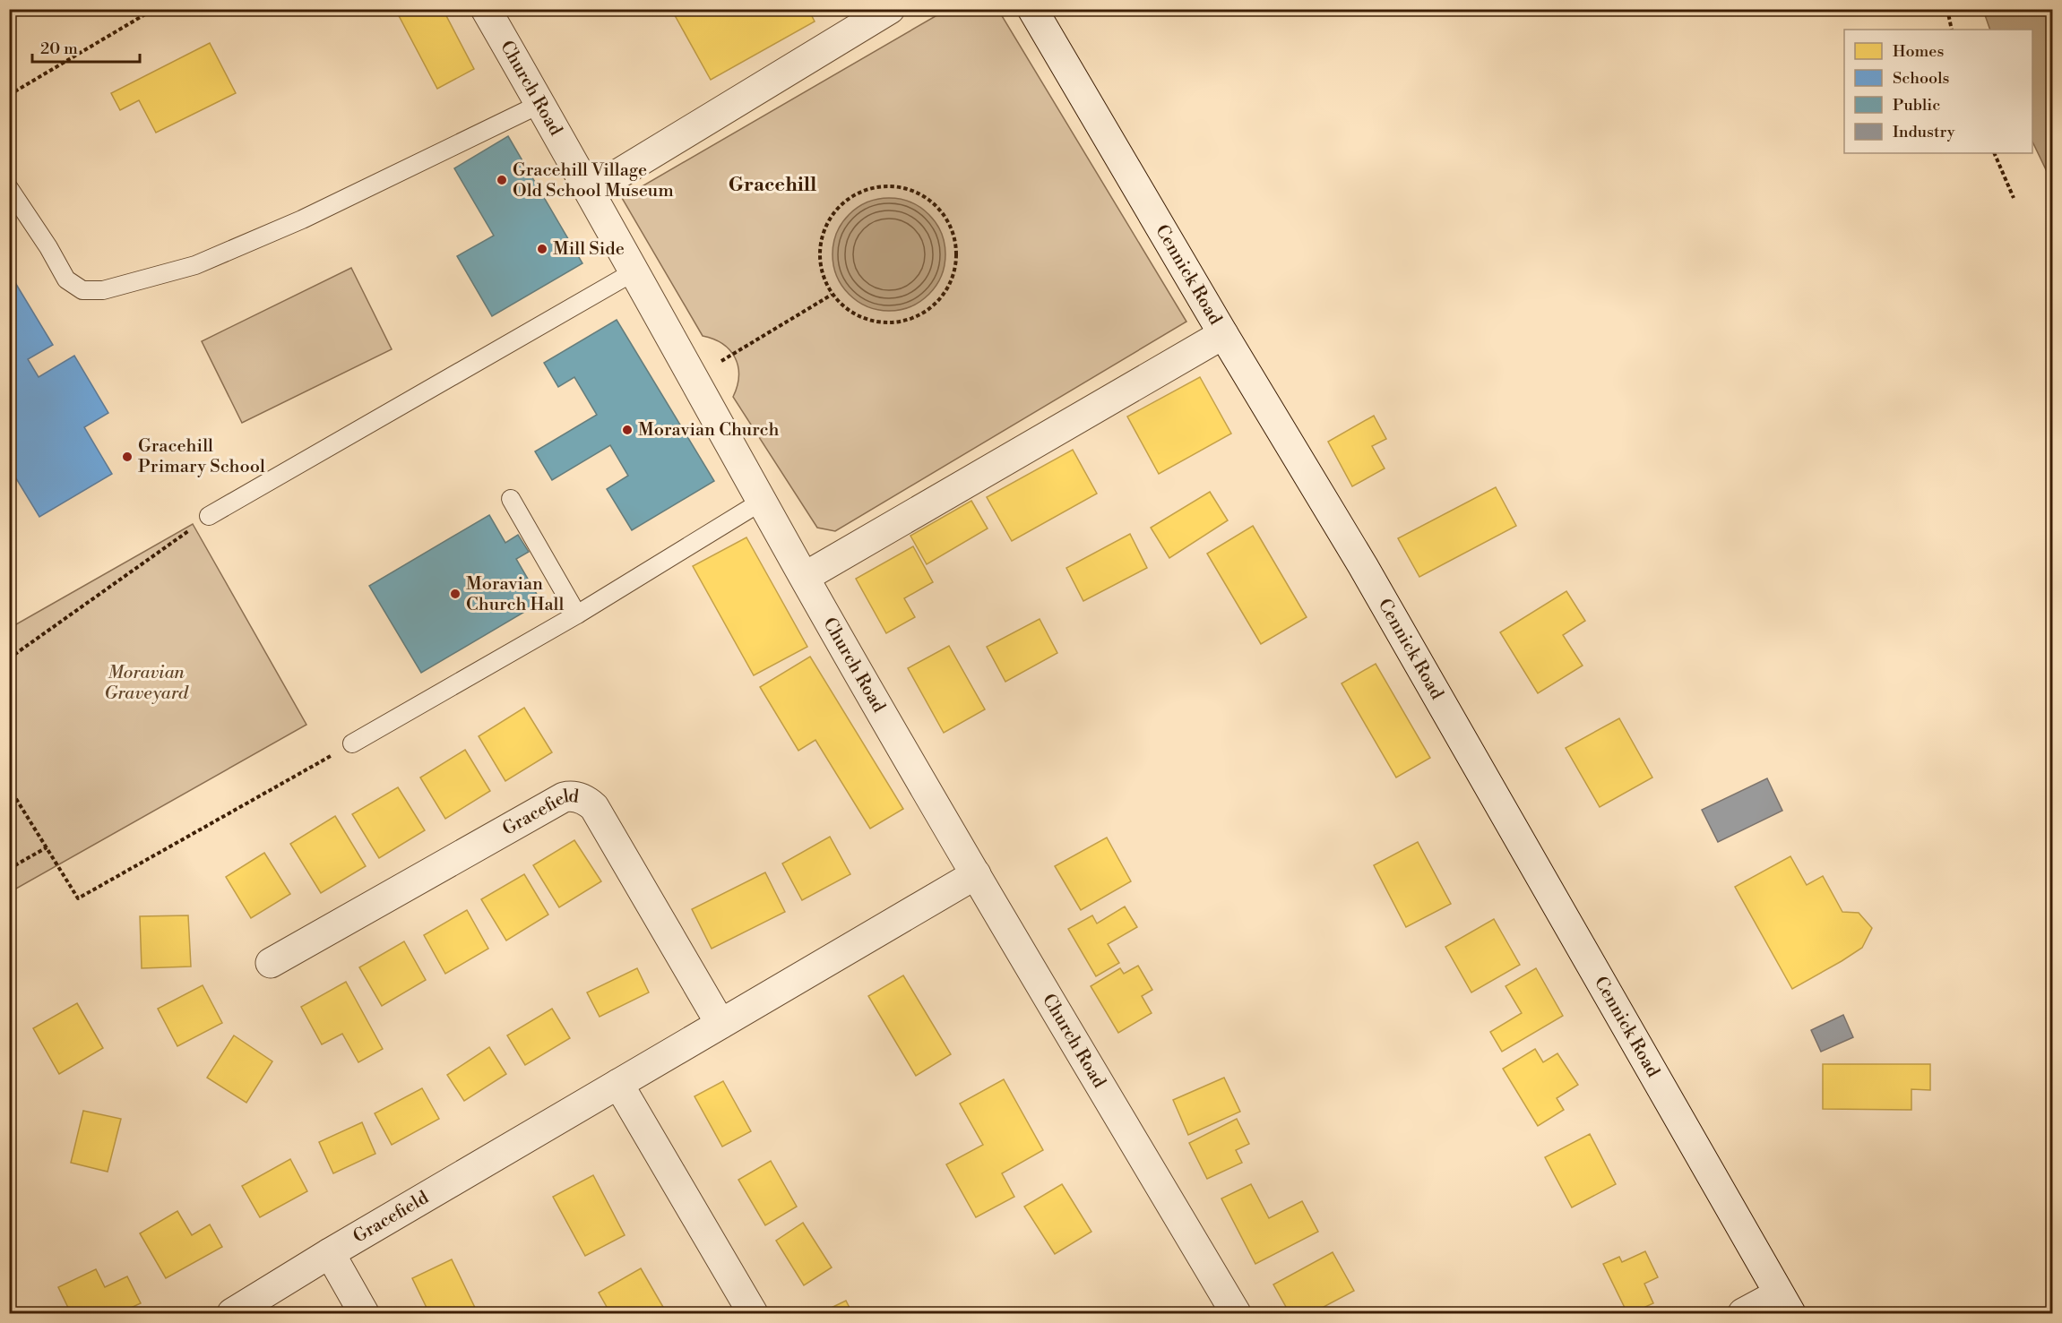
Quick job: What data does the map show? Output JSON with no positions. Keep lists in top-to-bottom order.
{
  "streets": {
    "street": ["Church Road", "Cennick Road", "Gracefield"]
  },
  "crossings": [
    ["Church Road", "Gracefield"]
  ],
  "districts": ["Gracehill"],
  "parks": ["Moravian Graveyard"],
  "places": [
    "Gracehill Village Old School Museum",
    "Mill Side",
    "Moravian Church",
    "Gracehill Primary School",
    "Moravian Church Hall"
  ],
  "legend": [
    "Homes",
    "Schools",
    "Public",
    "Industry"
  ],
  "scale_bar": "20 m"
}
